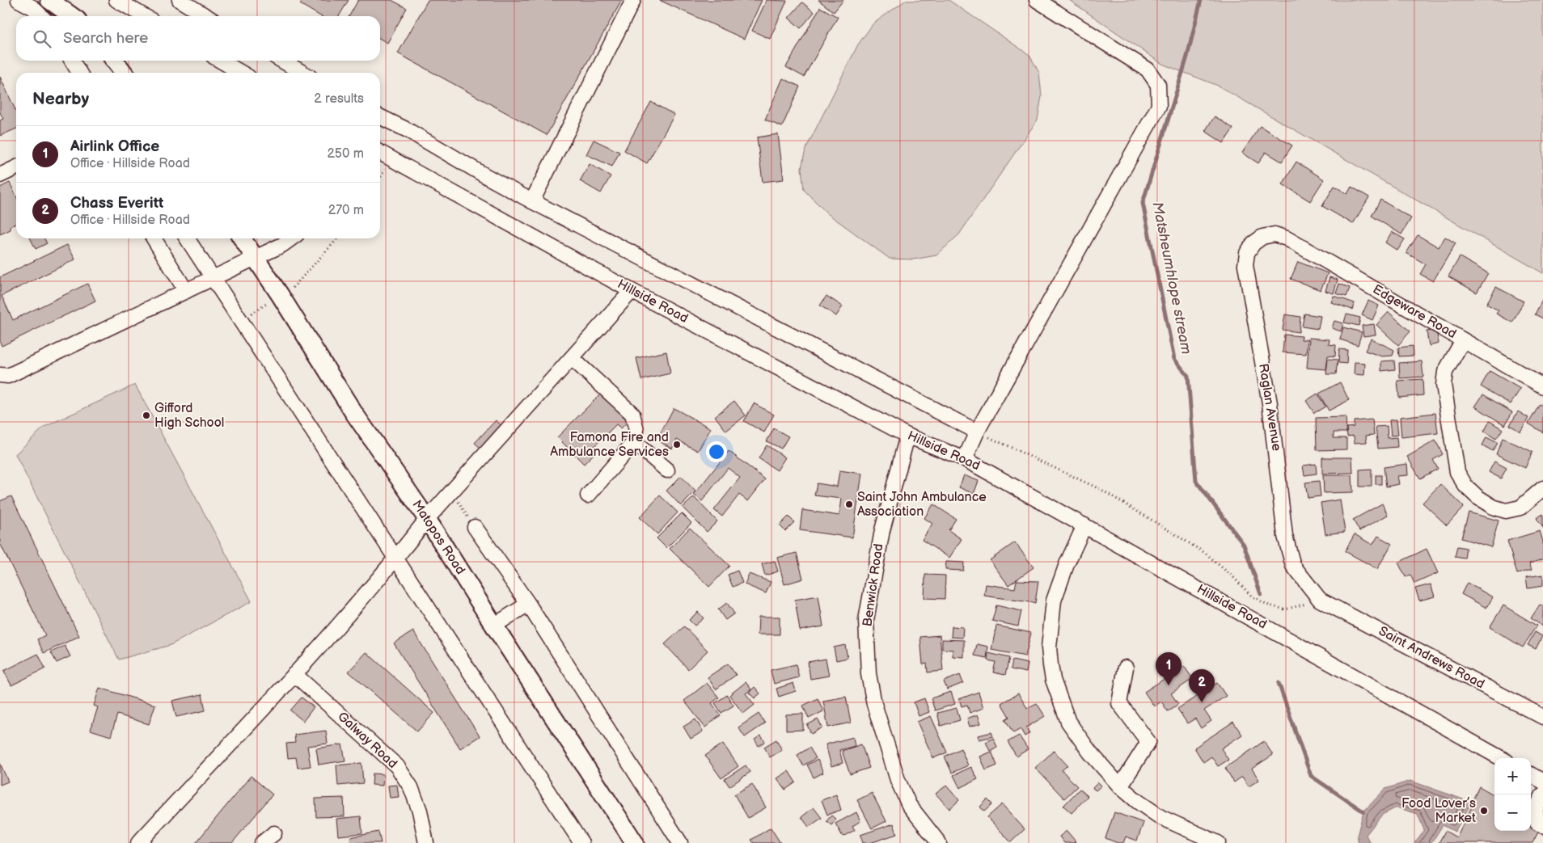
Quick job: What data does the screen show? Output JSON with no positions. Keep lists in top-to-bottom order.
{
  "streets": {
    "main road": ["Matopos Road"],
    "street": [
      "Hillside Road",
      "Edgeware Road",
      "Raglan Avenue",
      "Benwick Road",
      "Saint Andrews Road",
      "Galway Road"
    ]
  },
  "crossings": [
    ["Hillside Road", "Benwick Road"],
    ["Edgeware Road", "Raglan Avenue"],
    ["Raglan Avenue", "Saint Andrews Road"]
  ],
  "water": ["Matsheumhlope stream"],
  "places": [
    "Gifford High School",
    "Famona Fire and Ambulance Services",
    "Saint John Ambulance Association",
    "Food Lover’s Market"
  ],
  "page": {
    "search": "Search here",
    "heading": ["Nearby", "2 results"],
    "list": [
      {
        "mark": "1",
        "name": "Airlink Office",
        "note": "Office · Hillside Road",
        "value": "250 m"
      },
      {
        "mark": "2",
        "name": "Chass Everitt",
        "note": "Office · Hillside Road",
        "value": "270 m"
      }
    ],
    "pins": ["1", "2"],
    "map_buttons": ["+", "−"]
  }
}
